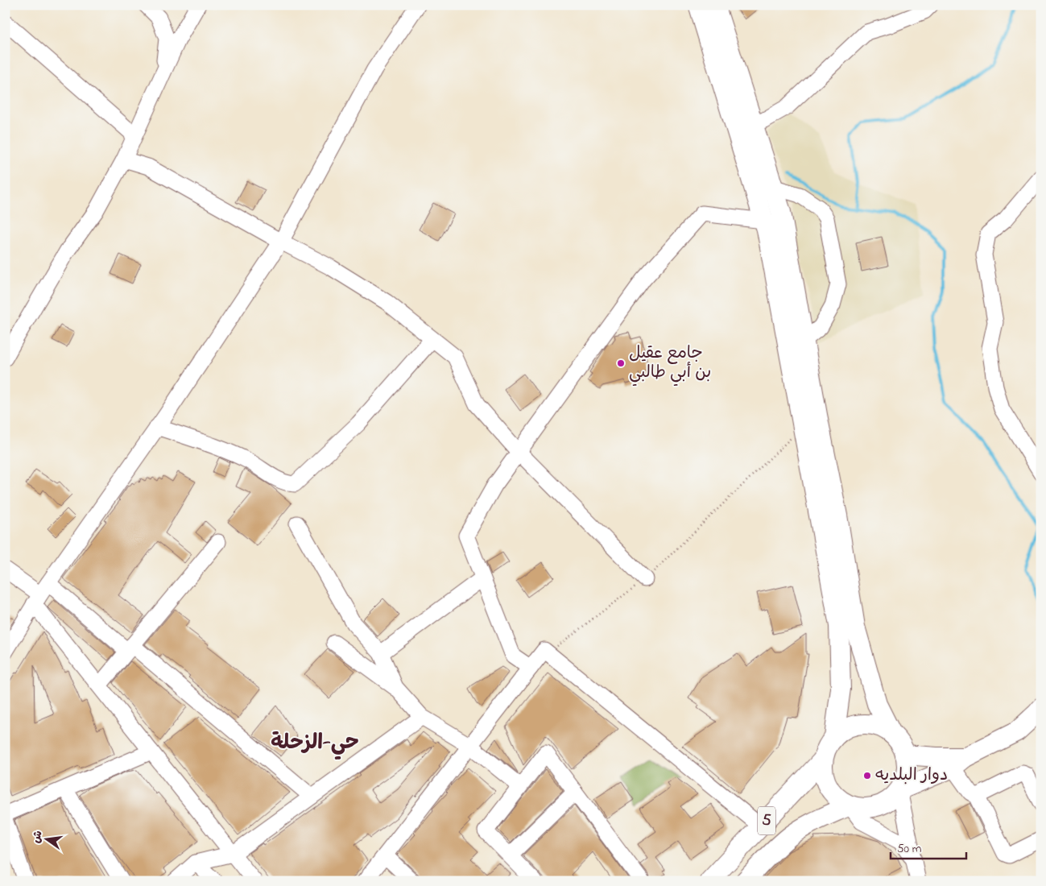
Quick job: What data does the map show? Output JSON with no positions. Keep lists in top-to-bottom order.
{
  "streets": {
    "main road": ["5"]
  },
  "districts": ["حي-الزحلة"],
  "places": ["جامع عقيل بن أبي طالبي", "دوار البلديه"],
  "scale_bar": "50 m",
  "north": "left"
}
